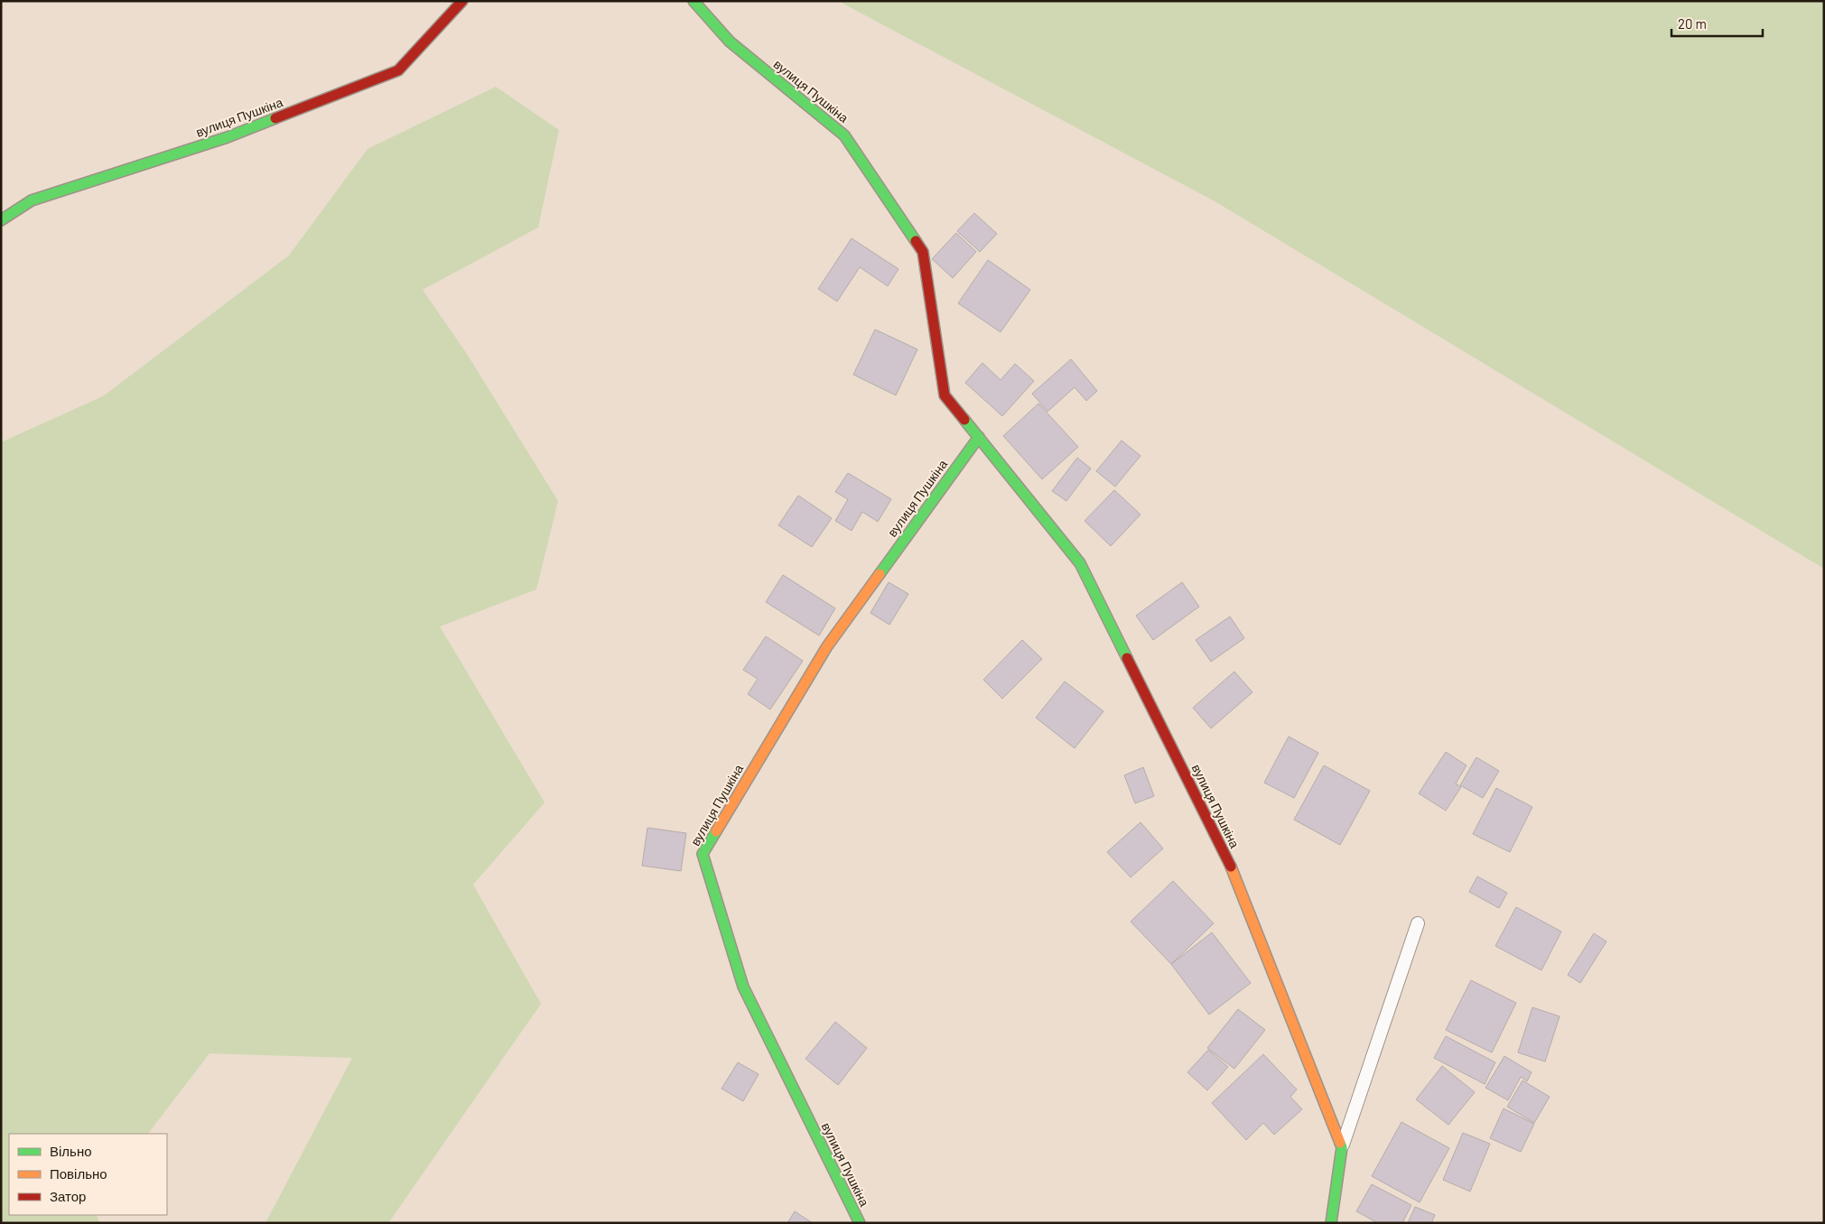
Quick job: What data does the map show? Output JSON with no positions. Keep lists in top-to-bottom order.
{
  "streets": {
    "street": ["вулиця Пушкіна"]
  },
  "legend": ["Вільно", "Повільно", "Затор"],
  "scale_bar": "20 m"
}
